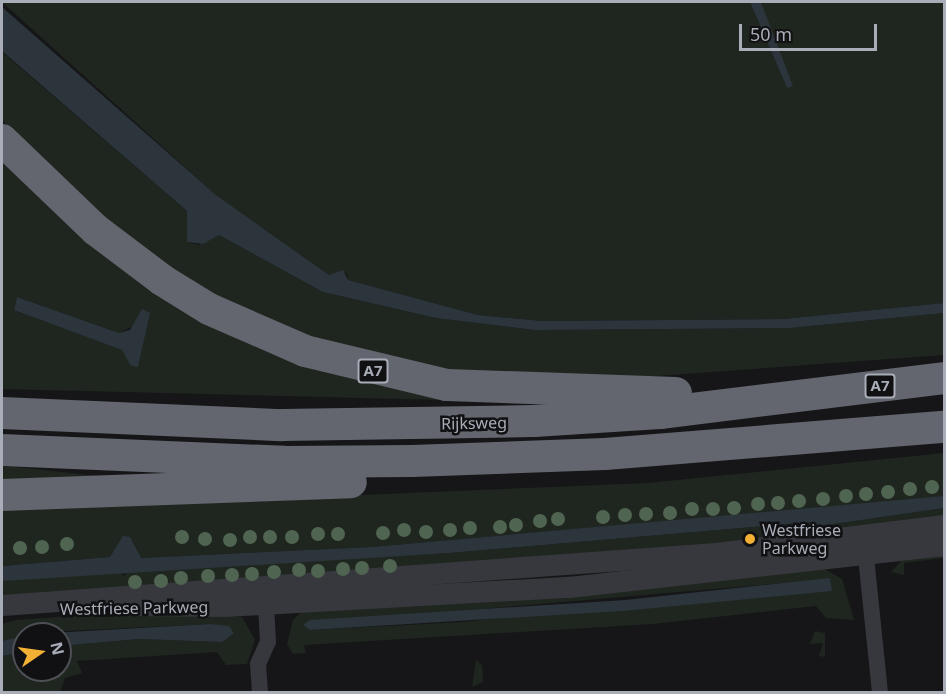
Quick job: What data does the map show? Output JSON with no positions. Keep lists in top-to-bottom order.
{
  "streets": {
    "highway": ["A7", "Rijksweg"],
    "street": ["Westfriese Parkweg"]
  },
  "crossings": [
    ["A7", "Rijksweg"]
  ],
  "places": ["Westfriese Parkweg"],
  "scale_bar": "50 m",
  "north": "right"
}
